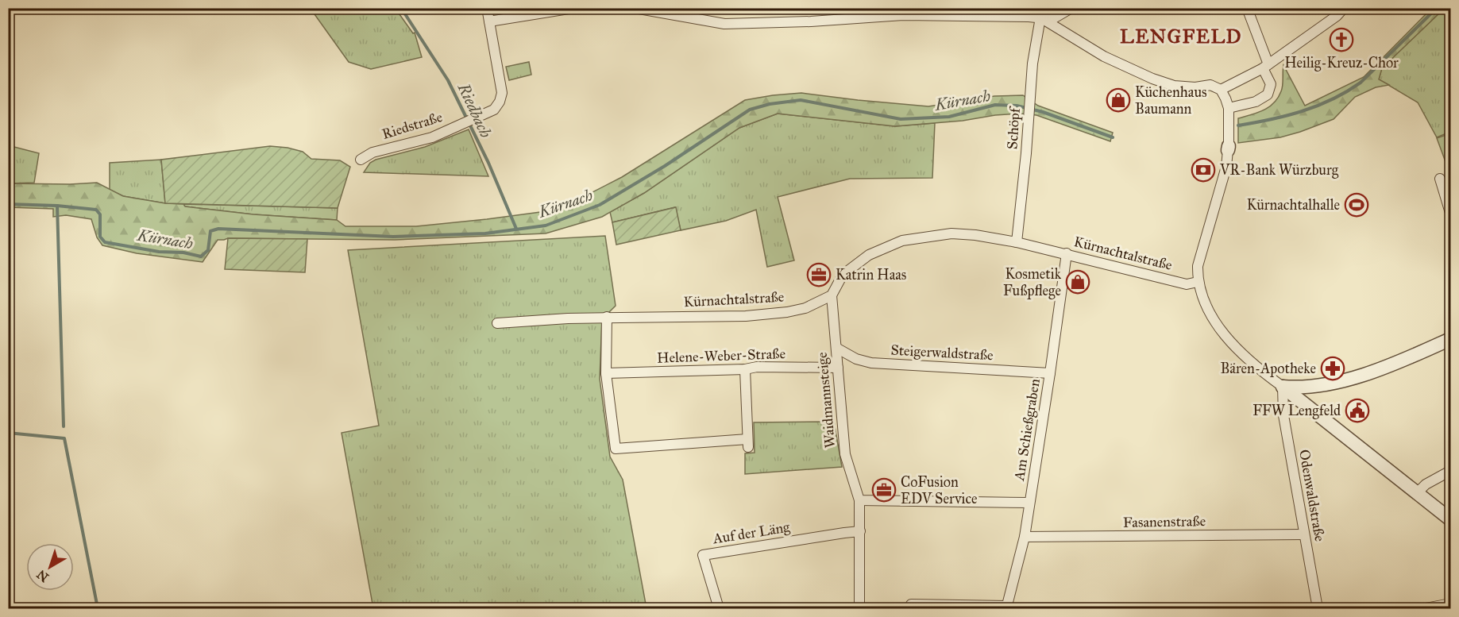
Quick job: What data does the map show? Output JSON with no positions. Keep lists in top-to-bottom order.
{
  "streets": {
    "street": [
      "Riedstraße",
      "Schöpf",
      "Kürnachtalstraße",
      "Steigerwaldstraße",
      "Helene-Weber-Straße",
      "Waidmannsteige",
      "Am Schießgraben",
      "Odenwaldstraße",
      "Fasanenstraße",
      "Auf der Läng"
    ]
  },
  "crossings": [
    ["Schöpf", "Kürnachtalstraße"],
    ["Kürnachtalstraße", "Waidmannsteige"],
    ["Kürnachtalstraße", "Am Schießgraben"],
    ["Steigerwaldstraße", "Waidmannsteige"],
    ["Steigerwaldstraße", "Am Schießgraben"],
    ["Helene-Weber-Straße", "Waidmannsteige"],
    ["Waidmannsteige", "Auf der Läng"],
    ["Am Schießgraben", "Fasanenstraße"],
    ["Odenwaldstraße", "Fasanenstraße"]
  ],
  "districts": ["LENGFELD"],
  "water": ["Kürnach", "Riedbach"],
  "places": {
    "church": ["Heilig-Kreuz-Chor"],
    "shop": ["Küchenhaus Baumann", "Kosmetik Fußpflege"],
    "bank": ["VR-Bank Würzburg"],
    "sports": ["Kürnachtalhalle"],
    "office": ["Katrin Haas", "CoFusion EDV Service"],
    "pharmacy": ["Bären-Apotheke"],
    "public building": ["FFW Lengfeld"]
  },
  "north": "bottom left"
}
